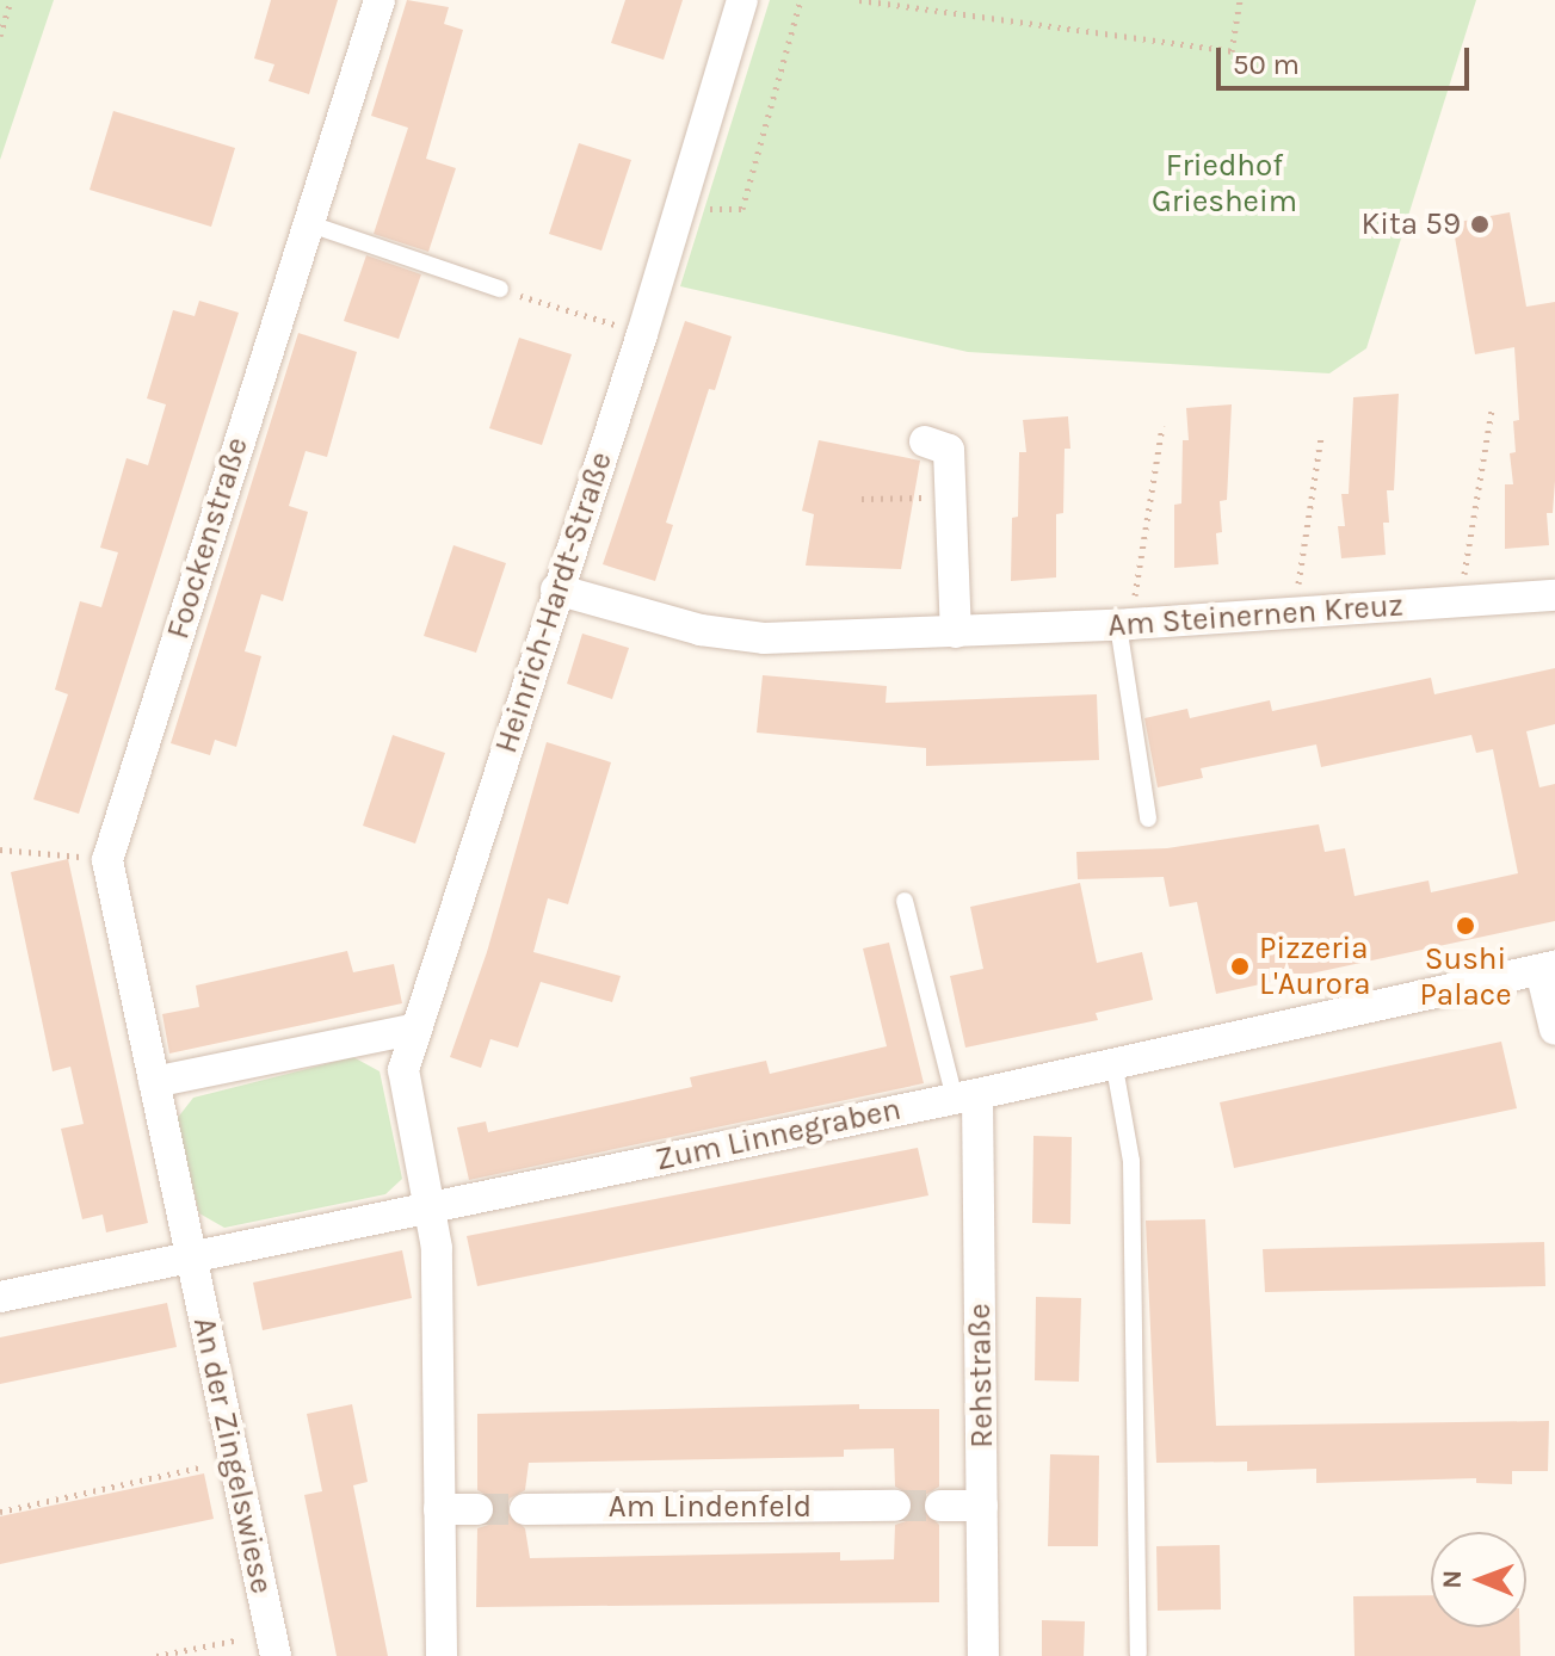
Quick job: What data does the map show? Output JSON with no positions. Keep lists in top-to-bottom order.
{
  "streets": {
    "street": [
      "Foockenstraße",
      "Heinrich-Hardt-Straße",
      "Am Steinernen Kreuz",
      "Zum Linnegraben",
      "Rehstraße",
      "An der Zingelswiese",
      "Am Lindenfeld"
    ]
  },
  "crossings": [
    ["Foockenstraße", "Zum Linnegraben"],
    ["Foockenstraße", "An der Zingelswiese"],
    ["Heinrich-Hardt-Straße", "Am Steinernen Kreuz"],
    ["Heinrich-Hardt-Straße", "Zum Linnegraben"],
    ["Zum Linnegraben", "Rehstraße"],
    ["Zum Linnegraben", "An der Zingelswiese"]
  ],
  "parks": ["Friedhof Griesheim"],
  "places": ["Kita 59", "Sushi Palace", "Pizzeria L'Aurora"],
  "scale_bar": "50 m",
  "north": "left"
}
